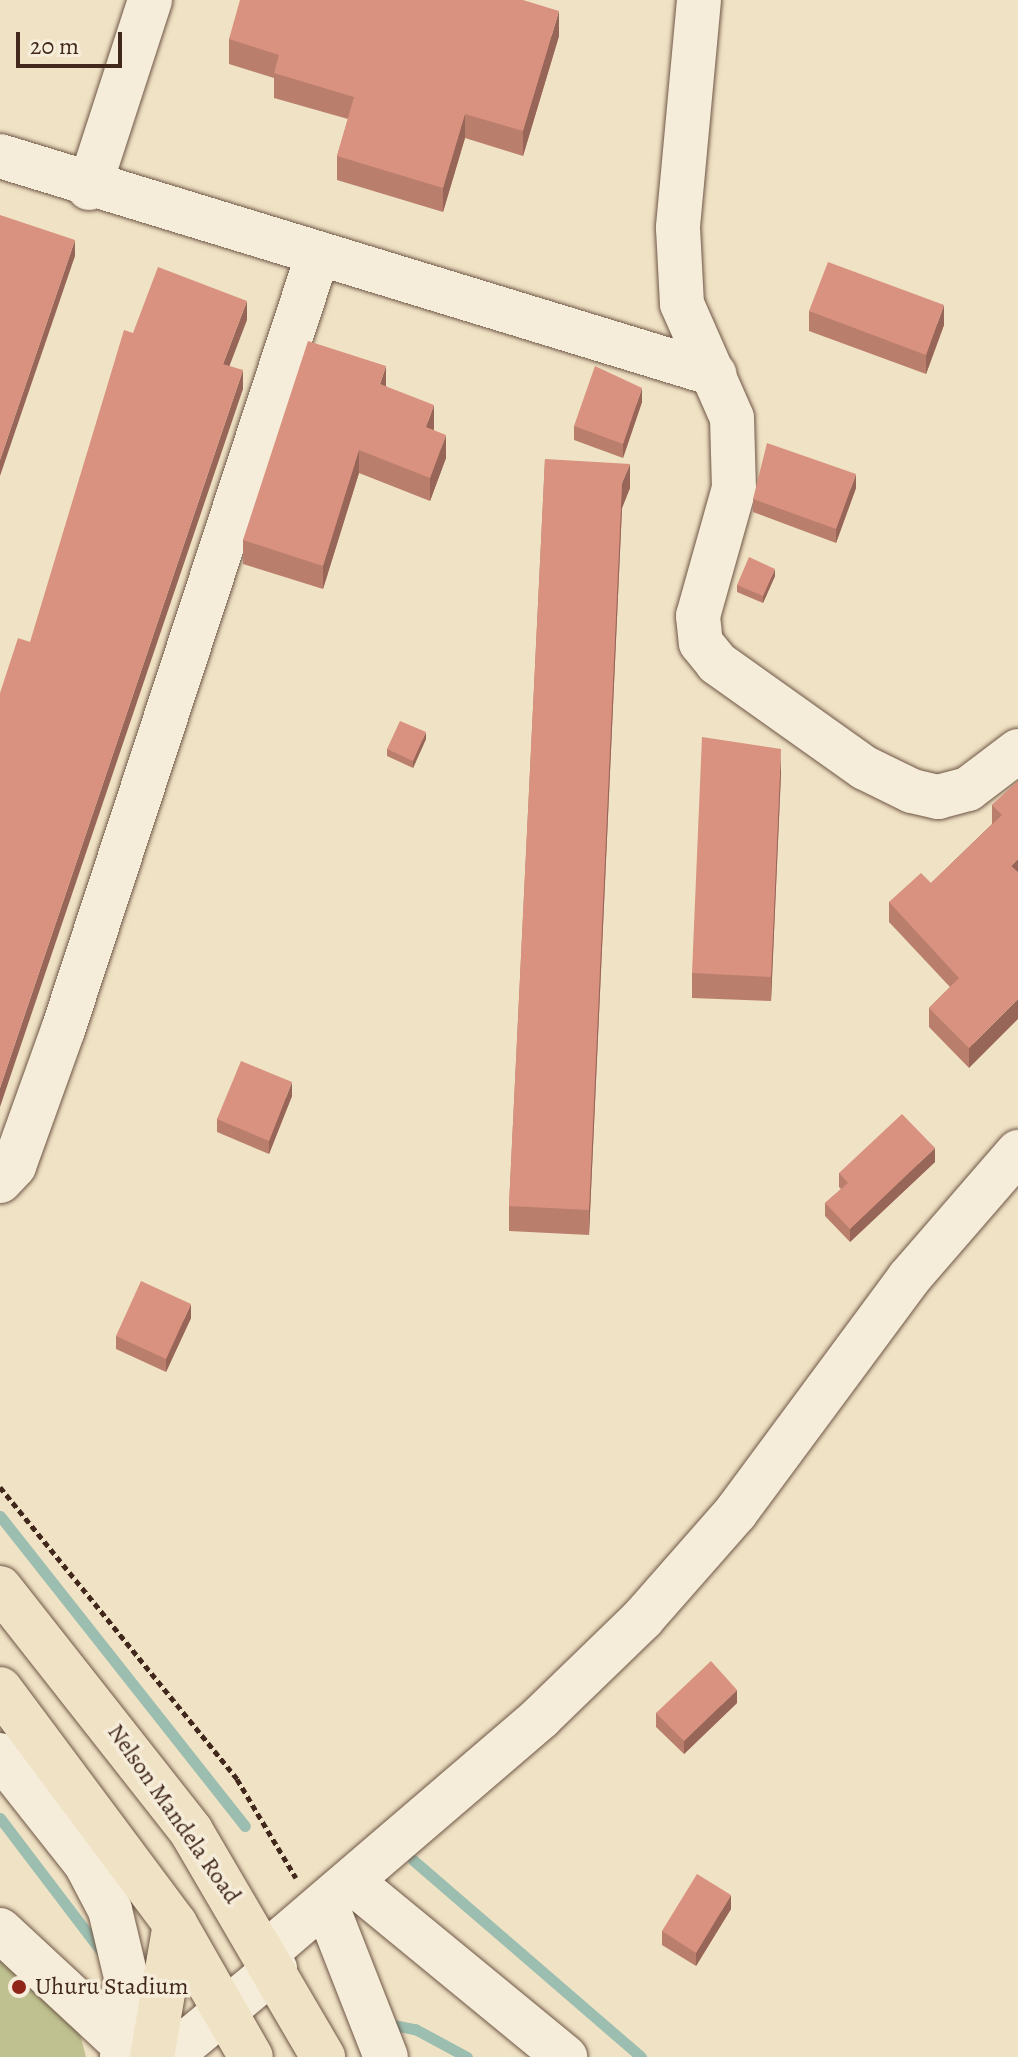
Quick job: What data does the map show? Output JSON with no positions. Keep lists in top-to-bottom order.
{
  "streets": {
    "main road": ["Nelson Mandela Road"]
  },
  "places": ["Uhuru Stadium"],
  "scale_bar": "20 m"
}
